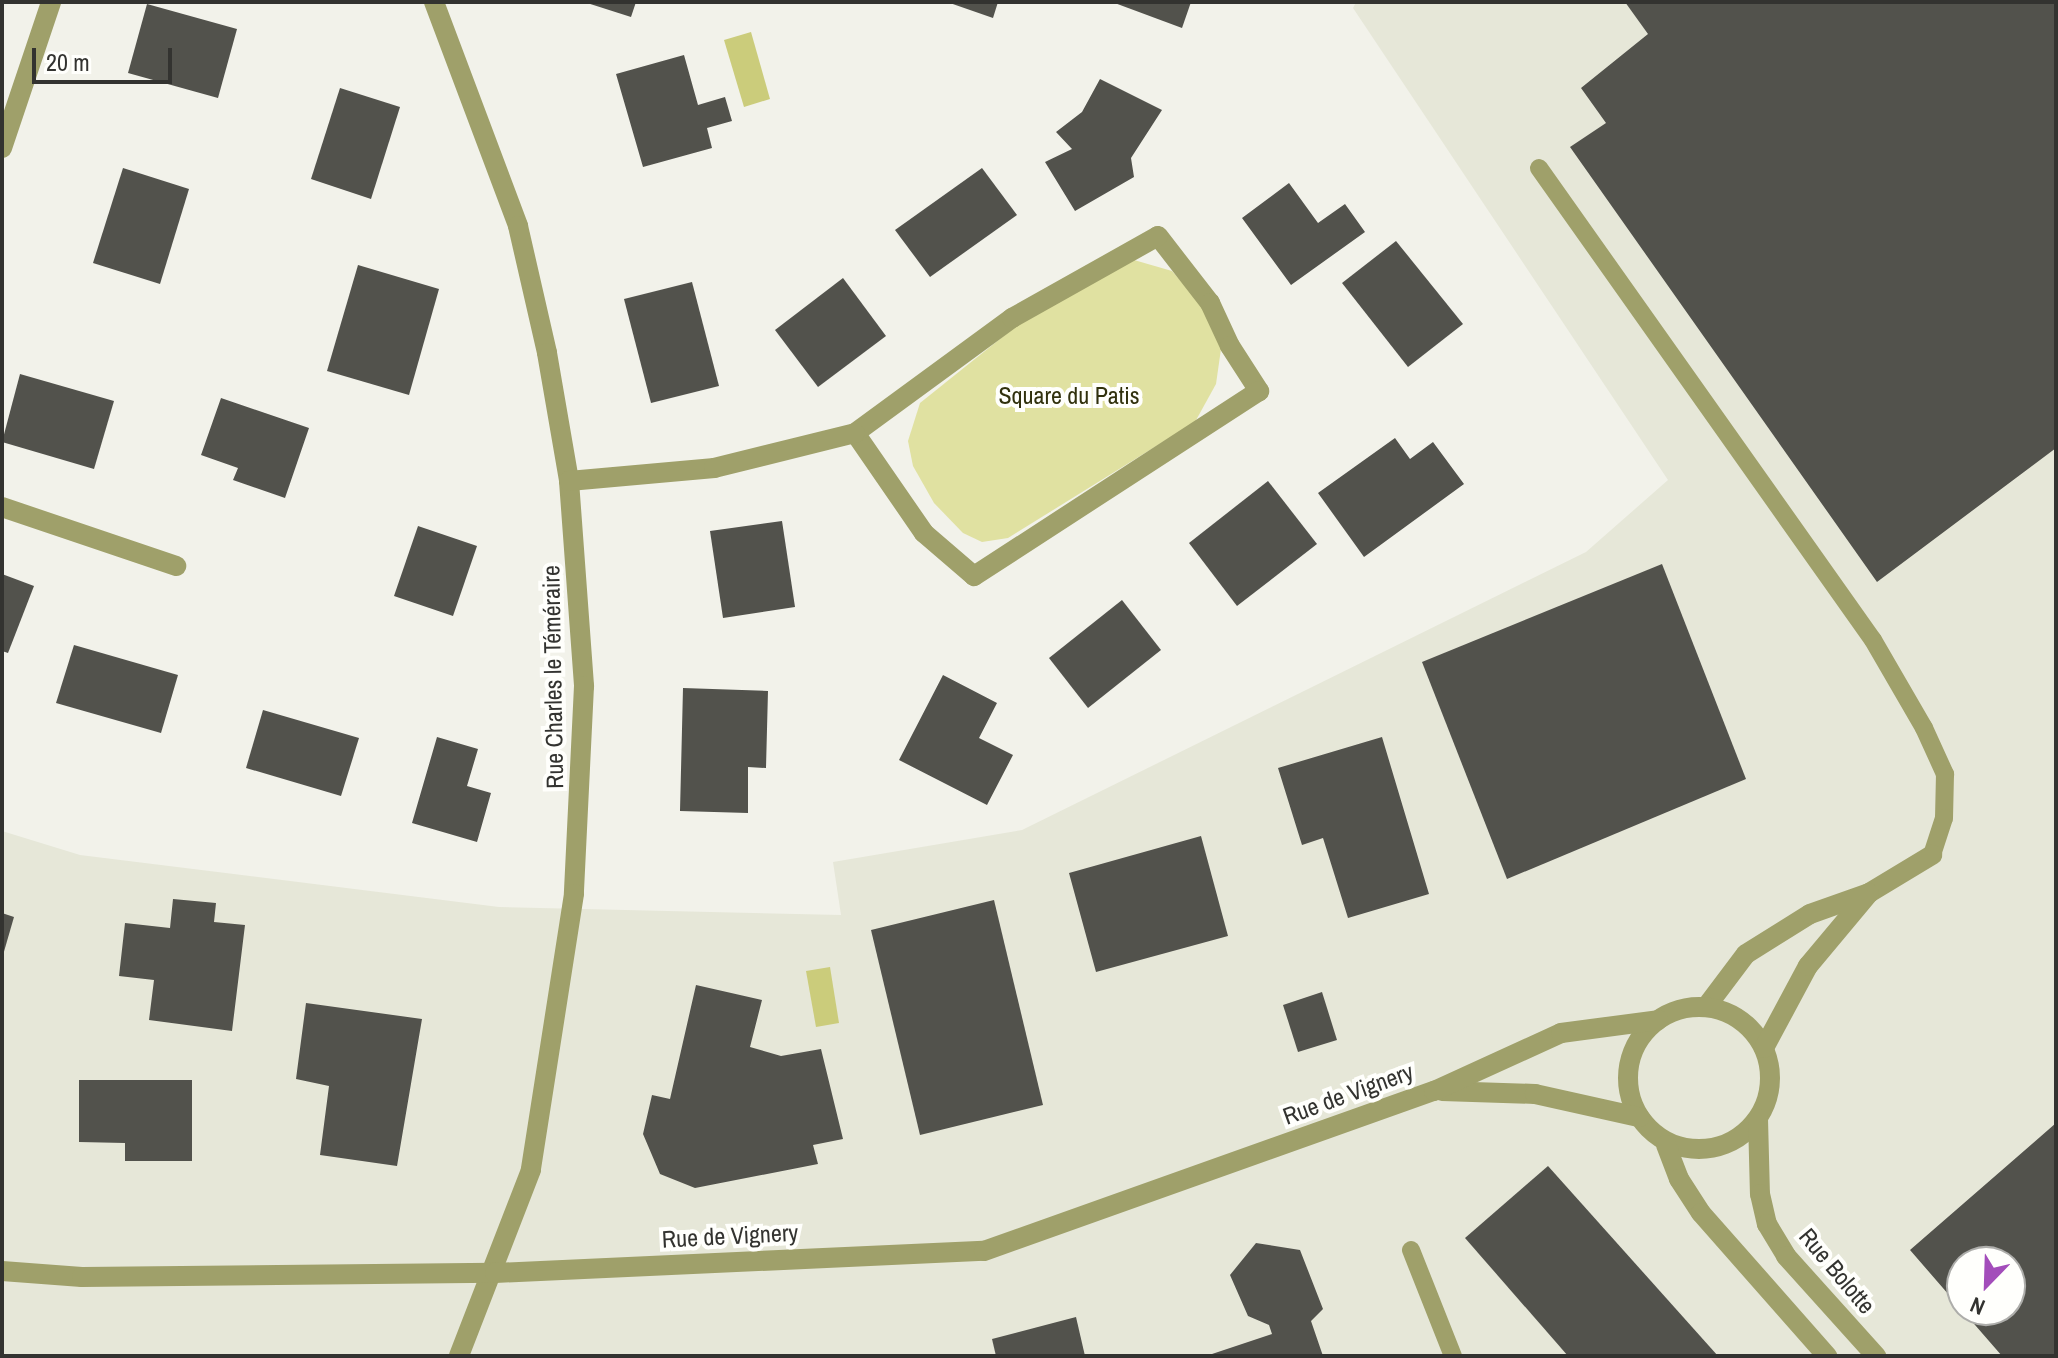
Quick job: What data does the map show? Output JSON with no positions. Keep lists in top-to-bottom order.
{
  "streets": {
    "street": ["Rue Charles le Téméraire", "Rue de Vignery", "Rue Bolotte"]
  },
  "crossings": [
    ["Rue Charles le Téméraire", "Rue de Vignery"],
    ["Rue de Vignery", "Rue Bolotte"]
  ],
  "parks": ["Square du Patis"],
  "scale_bar": "20 m",
  "north": "bottom left"
}
